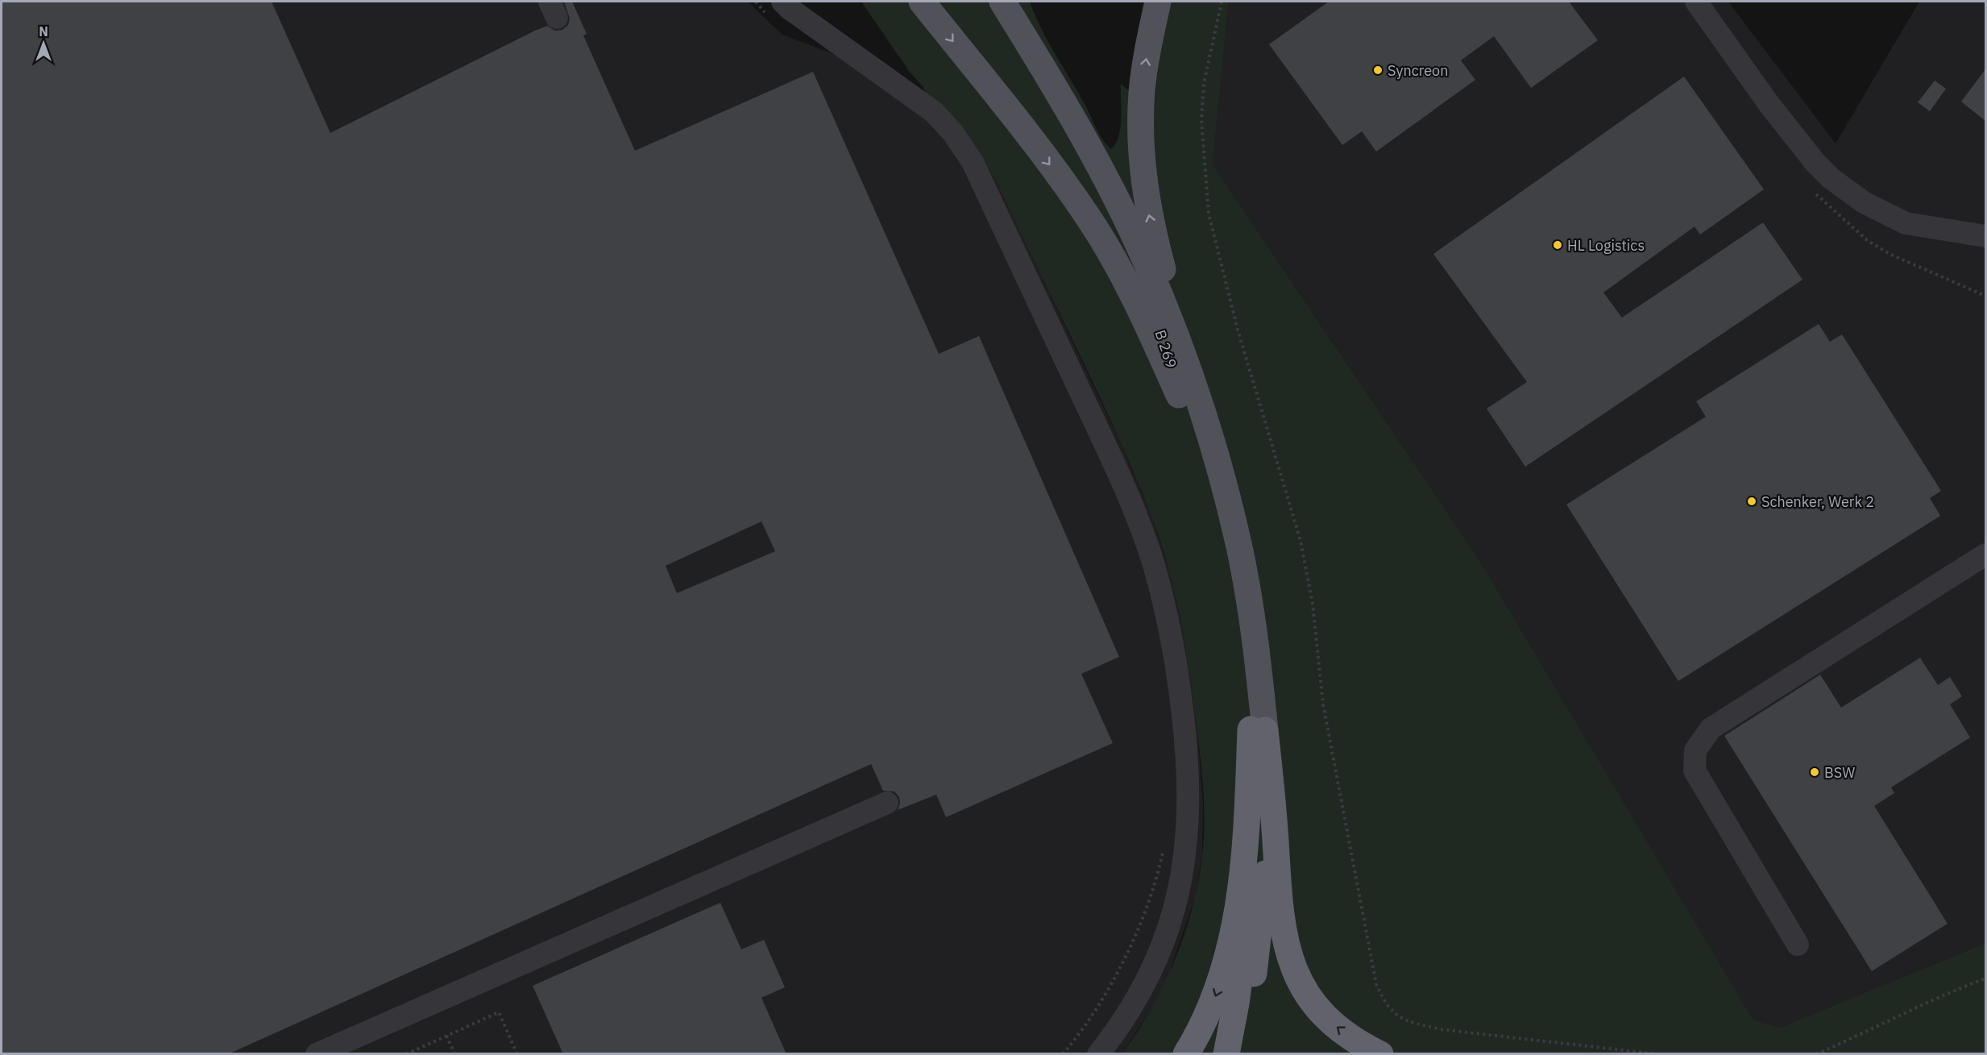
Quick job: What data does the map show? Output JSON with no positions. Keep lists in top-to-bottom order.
{
  "streets": {
    "main road": ["B 269"]
  },
  "places": [
    "Syncreon",
    "HL Logistics",
    "Schenker, Werk 2",
    "BSW"
  ],
  "north": "top"
}
